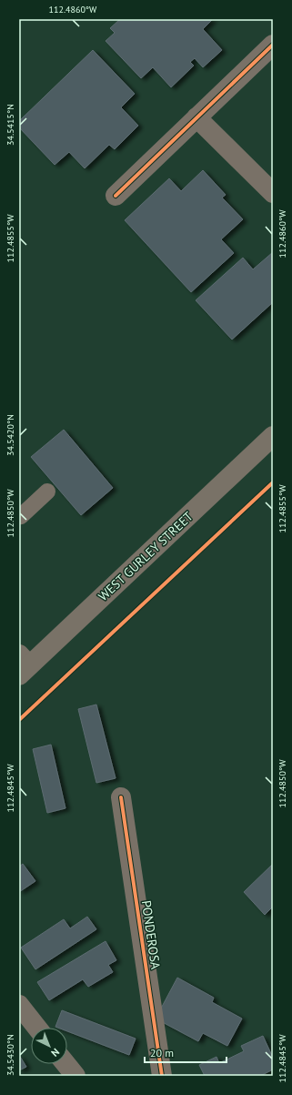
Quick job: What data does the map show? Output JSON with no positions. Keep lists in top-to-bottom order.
{
  "streets": {
    "main road": ["WEST GURLEY STREET"],
    "street": ["PONDEROSA"]
  },
  "scale_bar": "20 m",
  "north": "bottom right",
  "coordinates": [
    "112.4860°W",
    "34.5415°N",
    "112.4855°W",
    "34.5420°N",
    "112.4850°W",
    "112.4845°W",
    "34.5430°N"
  ]
}
